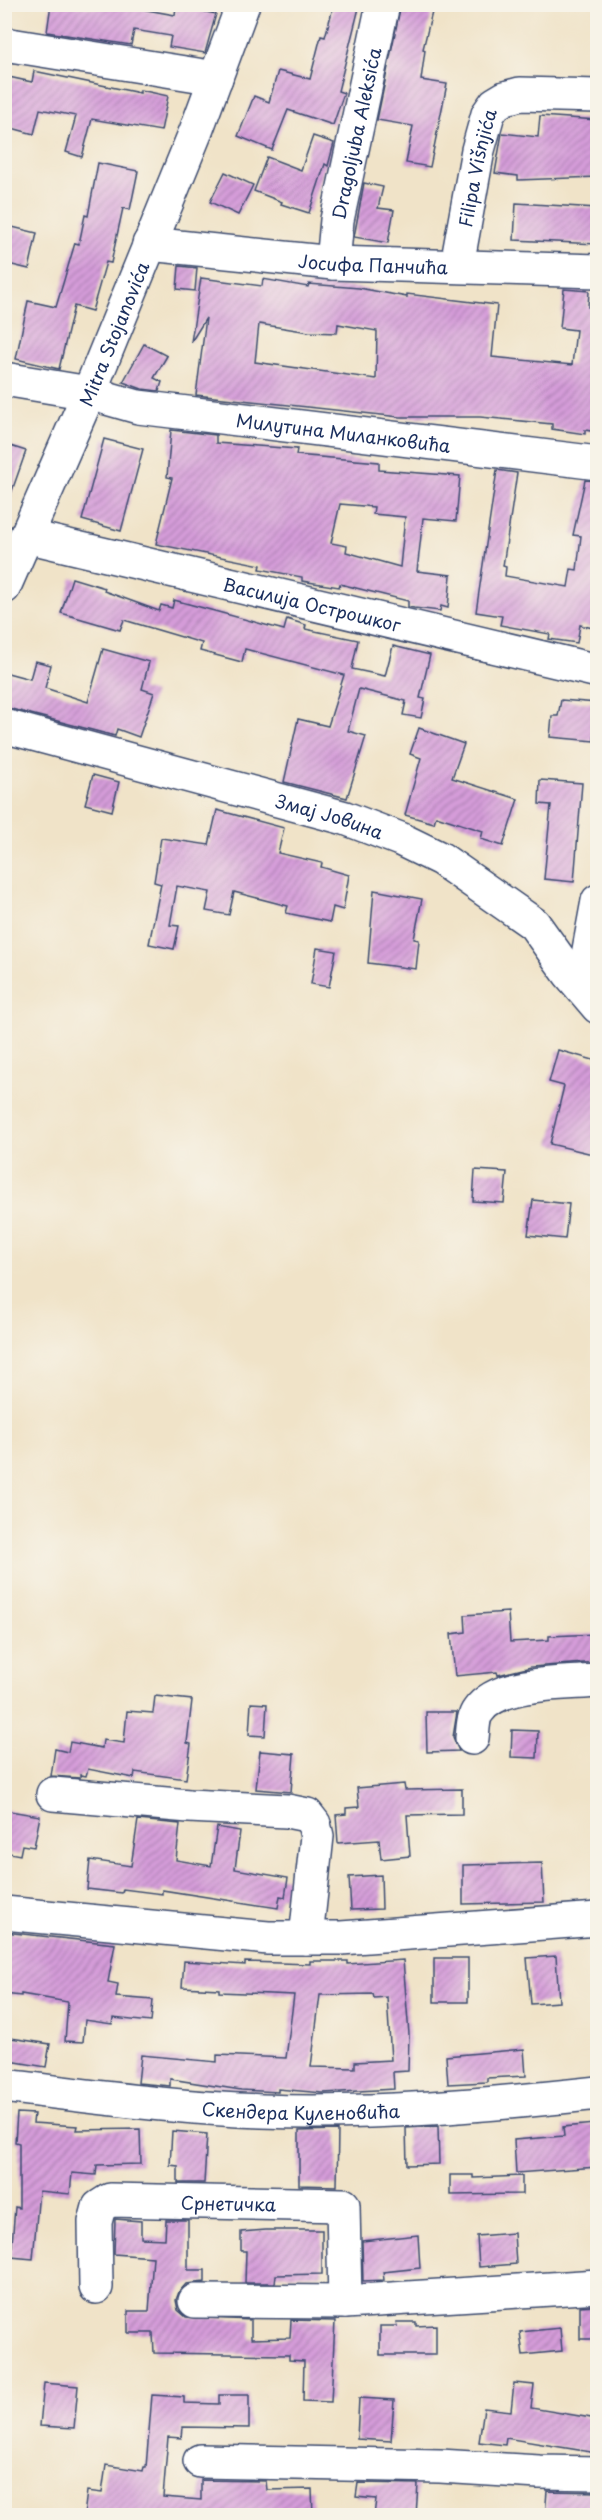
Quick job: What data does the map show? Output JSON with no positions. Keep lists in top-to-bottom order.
{
  "streets": {
    "street": [
      "Dragoljuba Aleksića",
      "Filipa Višnjića",
      "Јосифа Панчића",
      "Mitra Stojanovića",
      "Милутина Миланковића",
      "Василија Острошког",
      "Змај Јовина",
      "Скендера Куленовића",
      "Срнетичка"
    ]
  },
  "crossings": [
    ["Dragoljuba Aleksića", "Јосифа Панчића"],
    ["Filipa Višnjića", "Јосифа Панчића"],
    ["Јосифа Панчића", "Mitra Stojanovića"],
    ["Mitra Stojanovića", "Милутина Миланковића"],
    ["Mitra Stojanovića", "Василија Острошког"]
  ]
}
